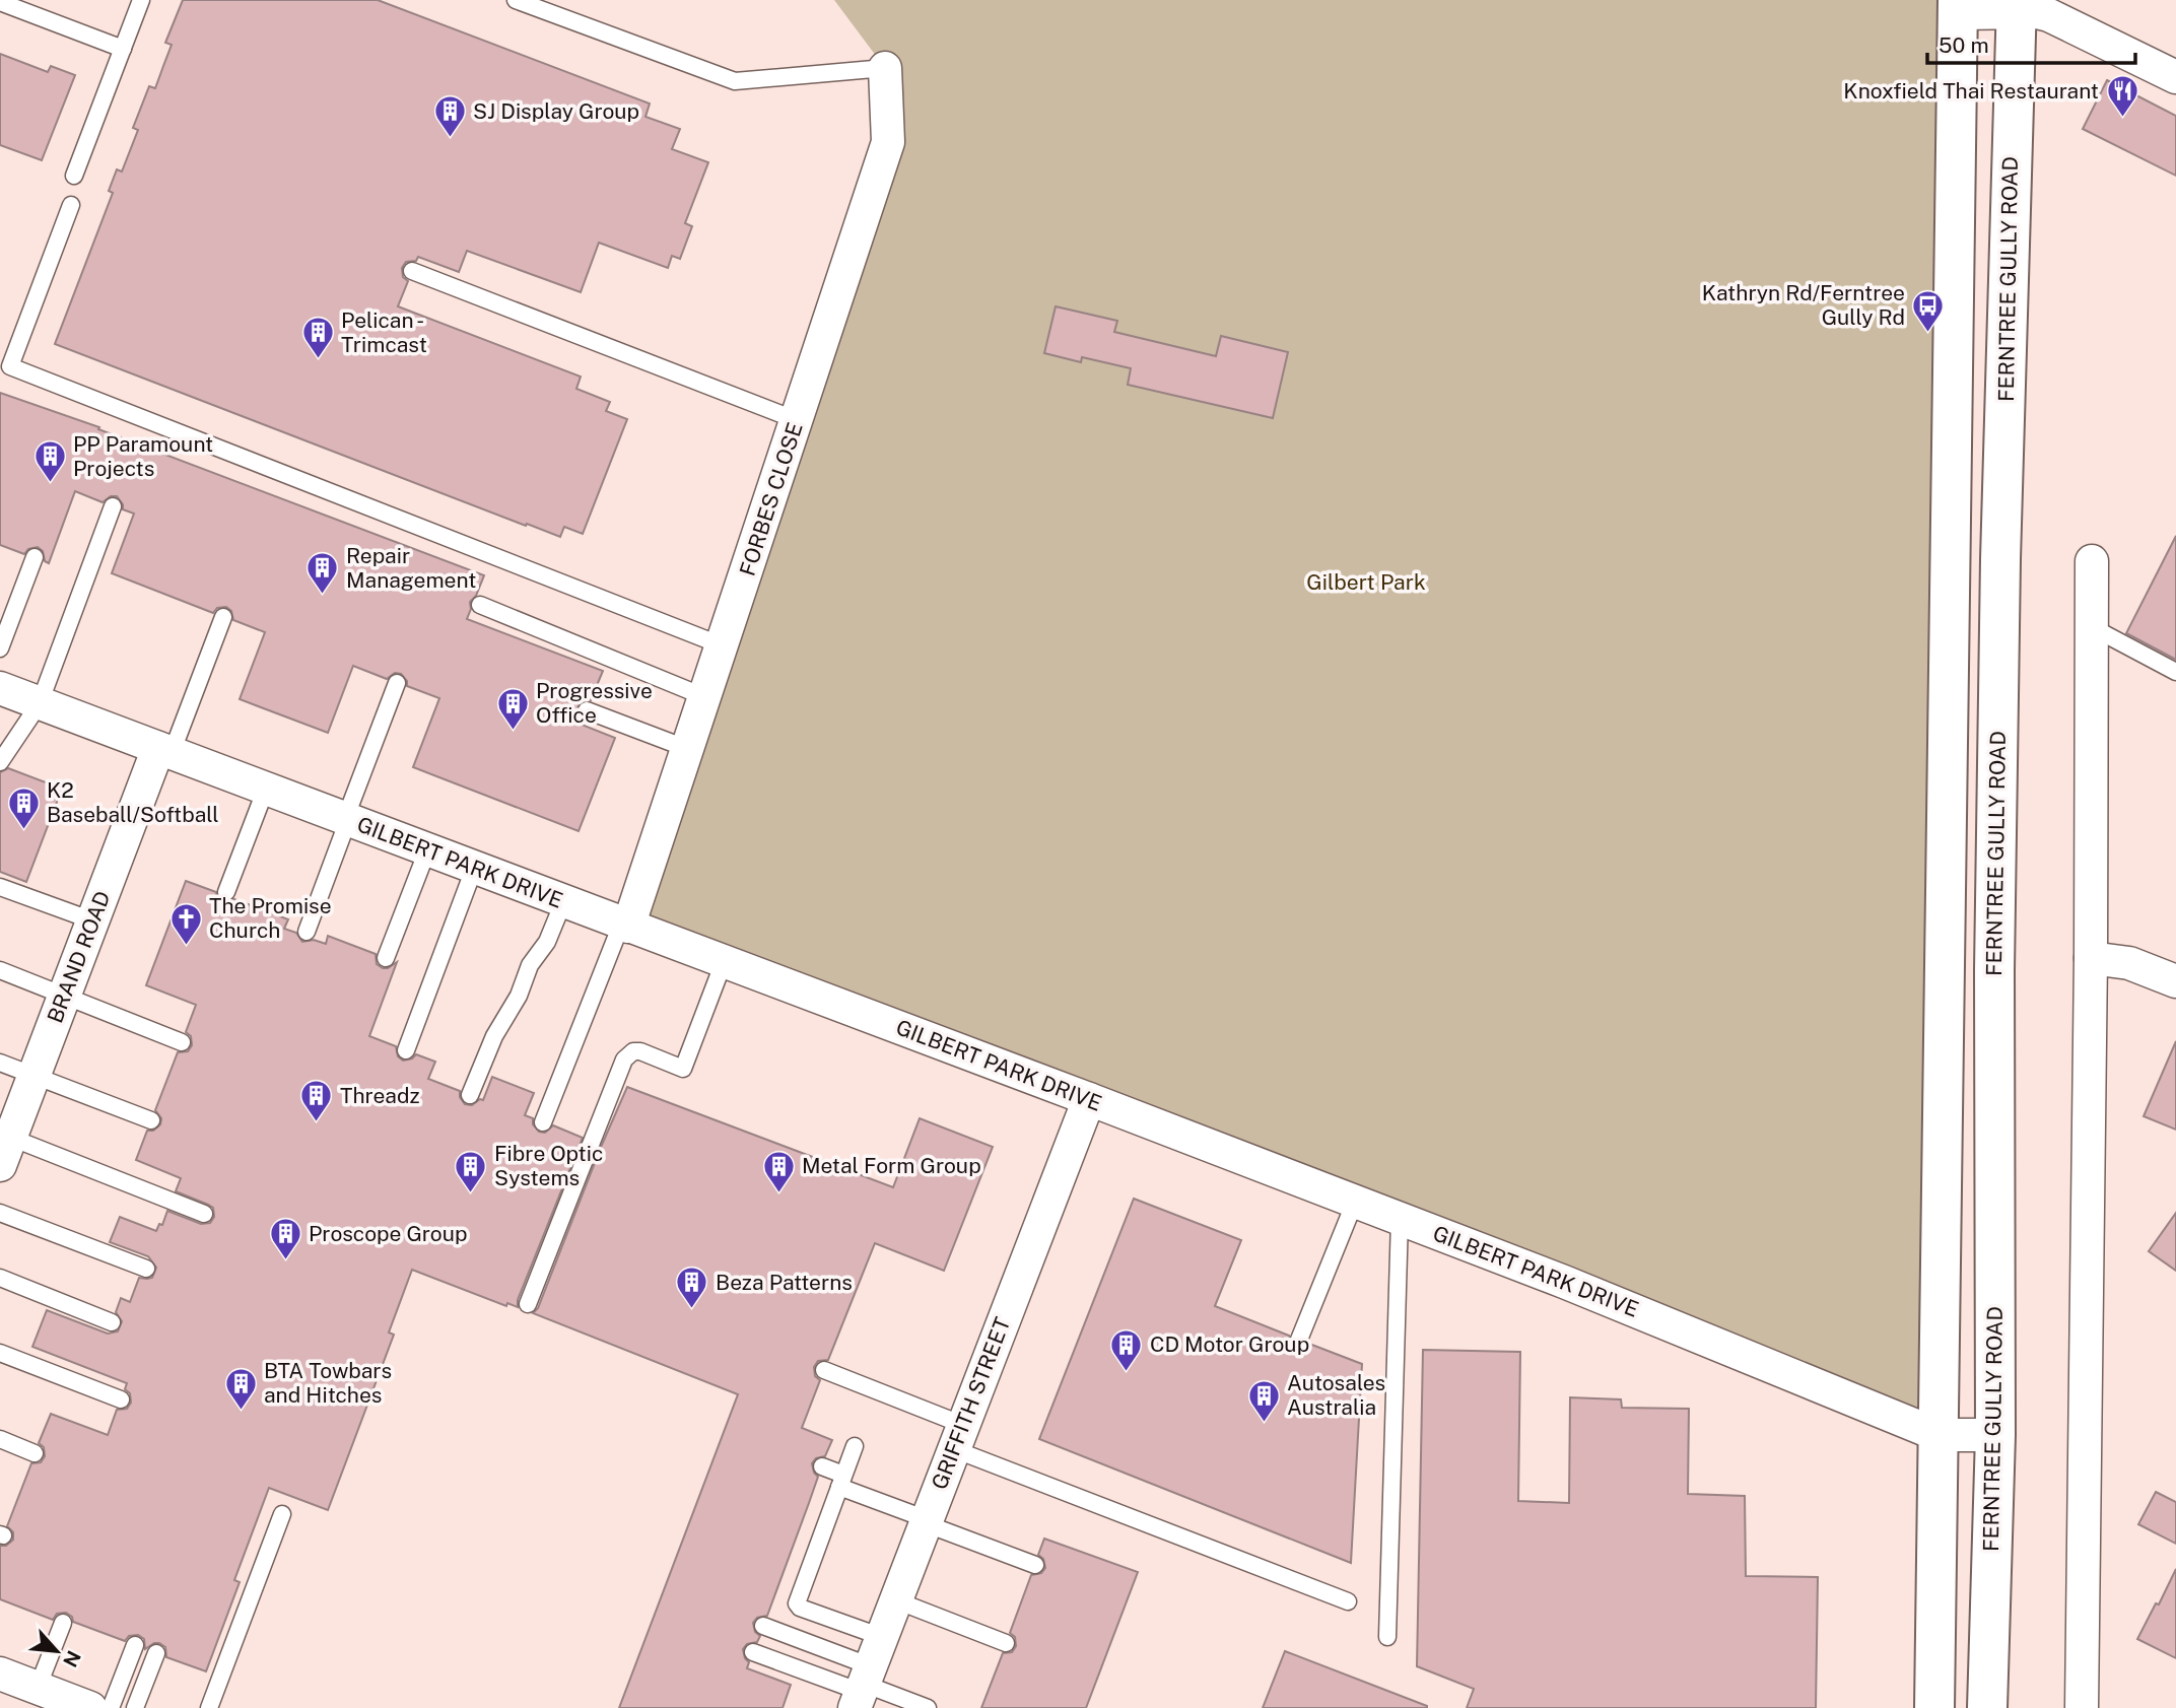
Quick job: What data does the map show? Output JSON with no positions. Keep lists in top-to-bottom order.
{
  "streets": {
    "main road": ["FERNTREE GULLY ROAD"],
    "street": [
      "FORBES CLOSE",
      "GILBERT PARK DRIVE",
      "BRAND ROAD",
      "GRIFFITH STREET"
    ]
  },
  "crossings": [
    ["FERNTREE GULLY ROAD", "GILBERT PARK DRIVE"],
    ["FORBES CLOSE", "GILBERT PARK DRIVE"],
    ["GILBERT PARK DRIVE", "BRAND ROAD"],
    ["GILBERT PARK DRIVE", "GRIFFITH STREET"]
  ],
  "parks": ["Gilbert Park"],
  "places": {
    "restaurant": ["Knoxfield Thai Restaurant"],
    "building": [
      "SJ Display Group",
      "Pelican - Trimcast",
      "PP Paramount Projects",
      "Repair Management",
      "Progressive Office",
      "K2 Baseball/Softball",
      "Threadz",
      "Fibre Optic Systems",
      "Metal Form Group",
      "Proscope Group",
      "Beza Patterns",
      "CD Motor Group",
      "BTA Towbars and Hitches",
      "Autosales Australia"
    ],
    "bus stop": ["Kathryn Rd/Ferntree Gully Rd"],
    "church": ["The Promise Church"]
  },
  "scale_bar": "50 m",
  "north": "bottom right"
}
